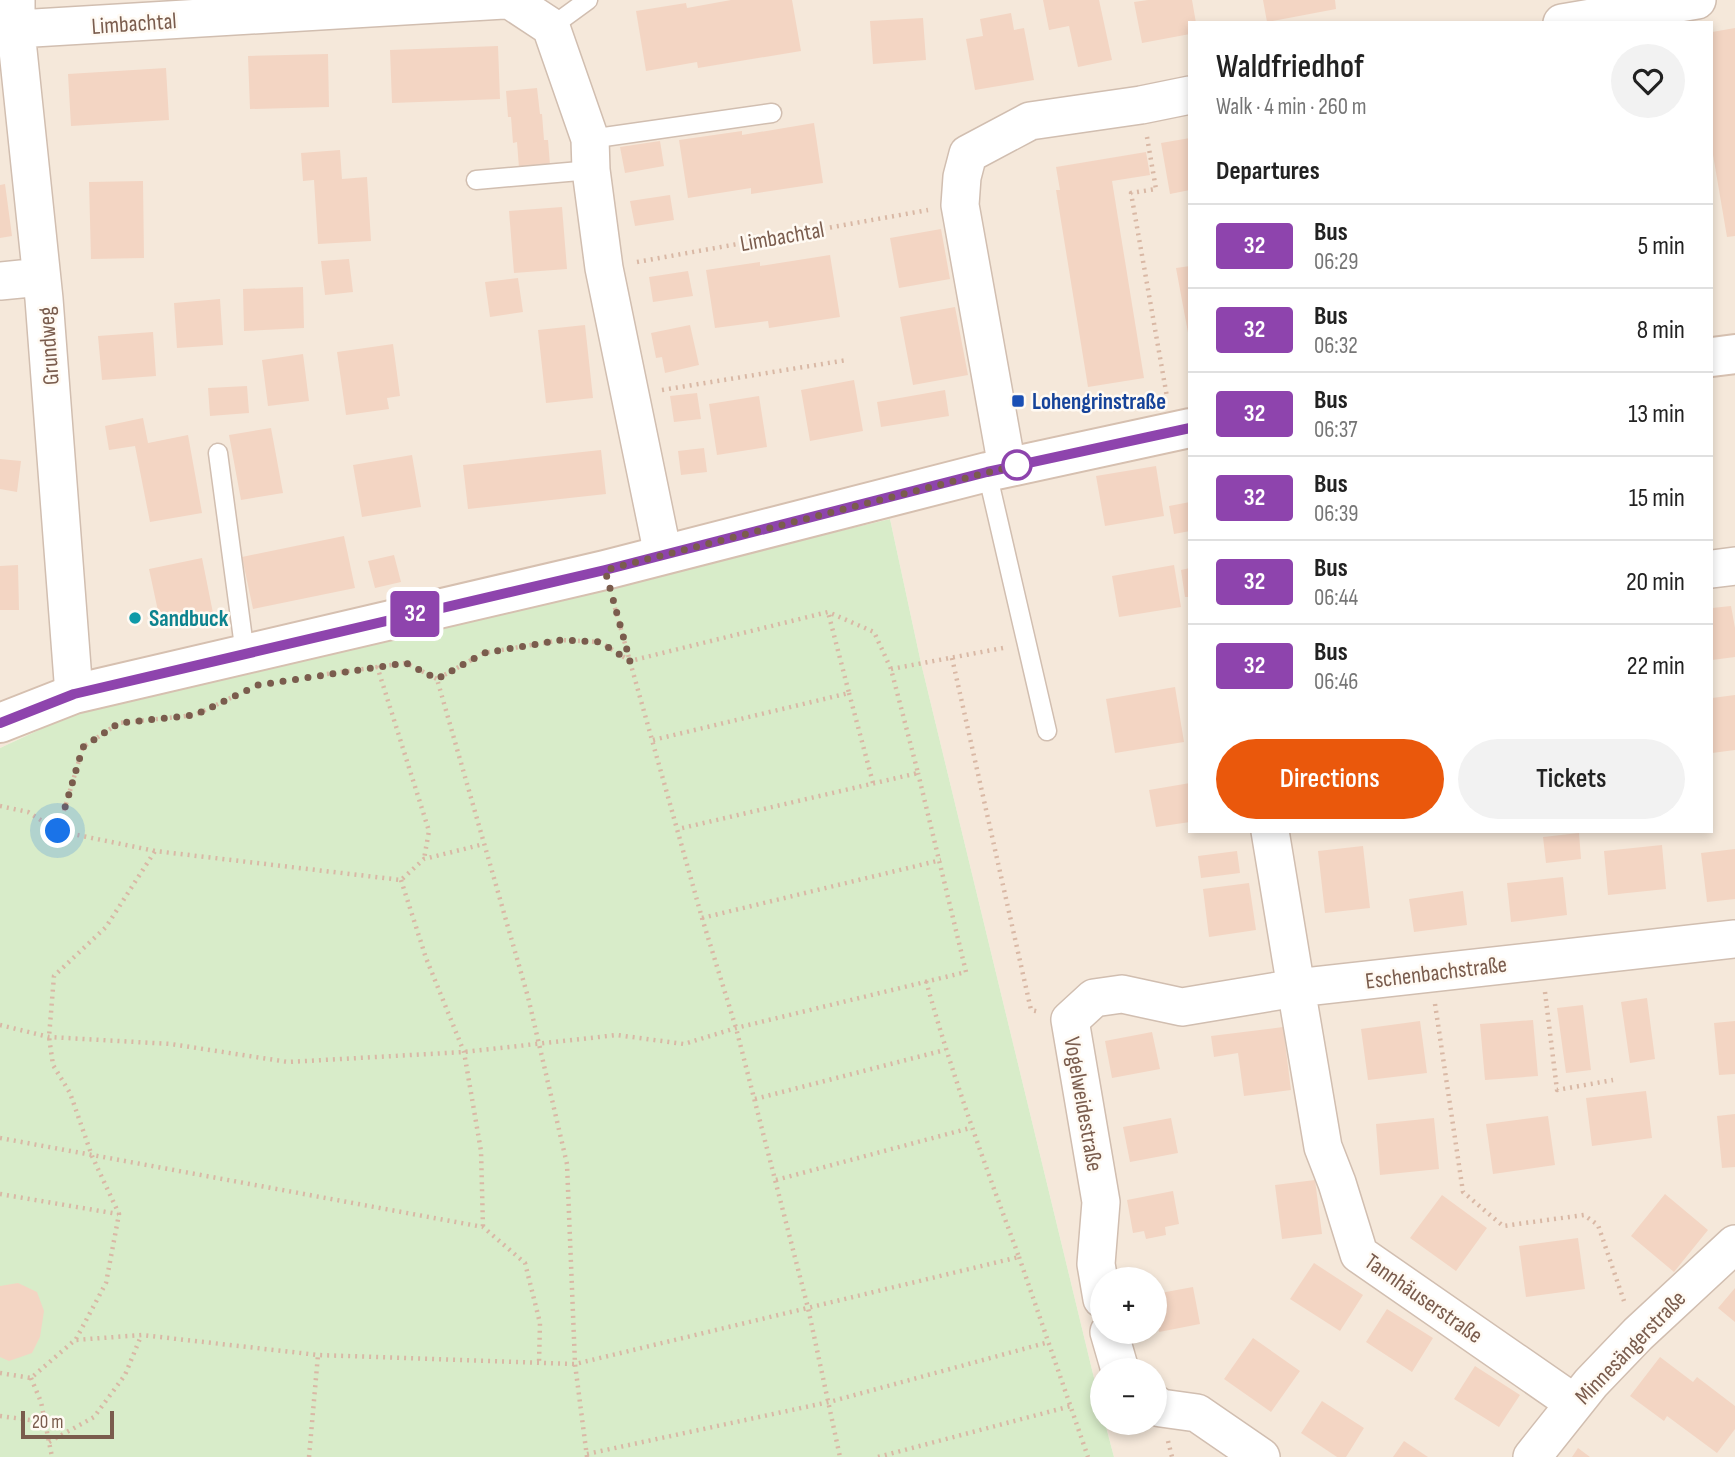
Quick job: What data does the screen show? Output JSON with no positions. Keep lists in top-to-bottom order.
{
  "streets": {
    "street": [
      "Limbachtal",
      "Grundweg",
      "Eschenbachstraße",
      "Vogelweidestraße",
      "Tannhäuserstraße",
      "Minnesängerstraße"
    ]
  },
  "crossings": [
    ["Limbachtal", "Grundweg"],
    ["Eschenbachstraße", "Vogelweidestraße"],
    ["Eschenbachstraße", "Tannhäuserstraße"],
    ["Vogelweidestraße", "Tannhäuserstraße"],
    ["Tannhäuserstraße", "Minnesängerstraße"]
  ],
  "places": {
    "transit": ["Lohengrinstraße"],
    "other": ["Sandbuck"]
  },
  "lines": ["bus line 32"],
  "scale_bar": "20 m",
  "page": {
    "on_map": "32",
    "heading": [
      ["Waldfriedhof", "Walk · 4 min · 260 m"],
      "Departures"
    ],
    "list": [
      {
        "mark": "32",
        "name": "Bus",
        "note": "06:29",
        "value": "5 min"
      },
      {
        "mark": "32",
        "name": "Bus",
        "note": "06:32",
        "value": "8 min"
      },
      {
        "mark": "32",
        "name": "Bus",
        "note": "06:37",
        "value": "13 min"
      },
      {
        "mark": "32",
        "name": "Bus",
        "note": "06:39",
        "value": "15 min"
      },
      {
        "mark": "32",
        "name": "Bus",
        "note": "06:44",
        "value": "20 min"
      },
      {
        "mark": "32",
        "name": "Bus",
        "note": "06:46",
        "value": "22 min"
      }
    ],
    "buttons": ["Directions", "Tickets"],
    "map_buttons": ["+", "−"],
    "scale": "20 m"
  }
}
